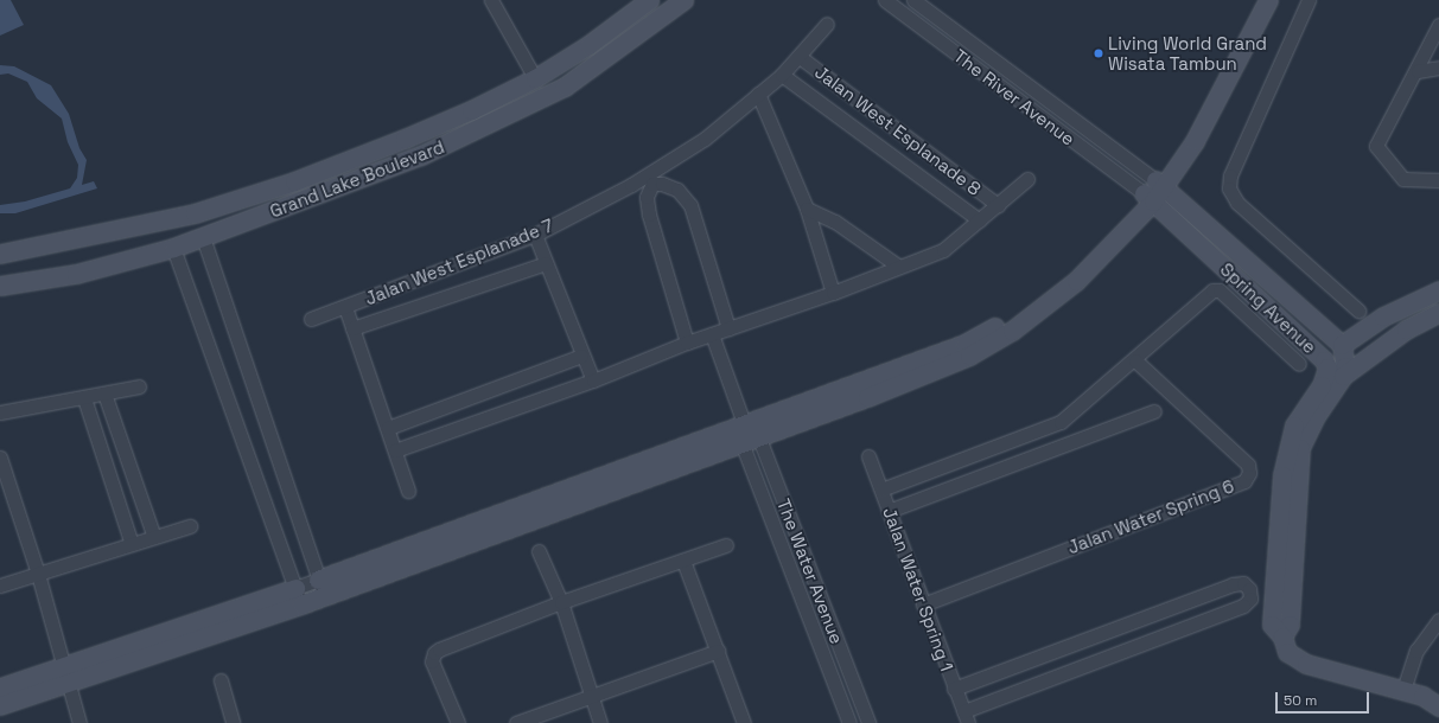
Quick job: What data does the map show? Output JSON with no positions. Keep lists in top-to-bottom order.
{
  "streets": {
    "street": [
      "The River Avenue",
      "Jalan West Esplanade 8",
      "Grand Lake Boulevard",
      "Jalan West Esplanade 7",
      "Spring Avenue",
      "Jalan Water Spring 6",
      "The Water Avenue",
      "Jalan Water Spring 1"
    ]
  },
  "crossings": [
    ["The River Avenue", "Spring Avenue"],
    ["Jalan West Esplanade 8", "Jalan West Esplanade 7"],
    ["Jalan Water Spring 6", "Jalan Water Spring 1"]
  ],
  "places": ["Living World Grand Wisata Tambun"],
  "scale_bar": "50 m"
}
